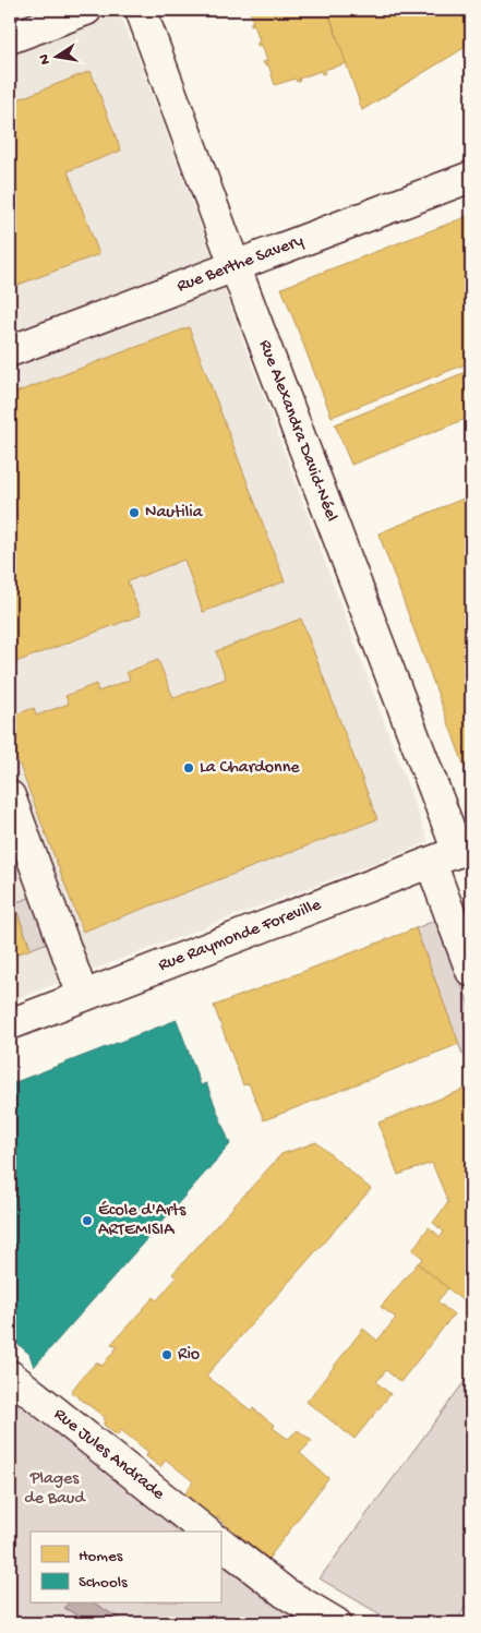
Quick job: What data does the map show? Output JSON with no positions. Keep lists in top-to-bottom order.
{
  "streets": {
    "street": [
      "Rue Berthe Savery",
      "Rue Alexandra David-Néel",
      "Rue Raymonde Foreville",
      "Rue Jules Andrade"
    ]
  },
  "crossings": [
    ["Rue Berthe Savery", "Rue Alexandra David-Néel"],
    ["Rue Alexandra David-Néel", "Rue Raymonde Foreville"]
  ],
  "parks": ["Plages de Baud"],
  "places": [
    "Nautilia",
    "La Chardonne",
    "École d'Arts ARTEMISIA",
    "Rio"
  ],
  "legend": ["Homes", "Schools"],
  "north": "left"
}
